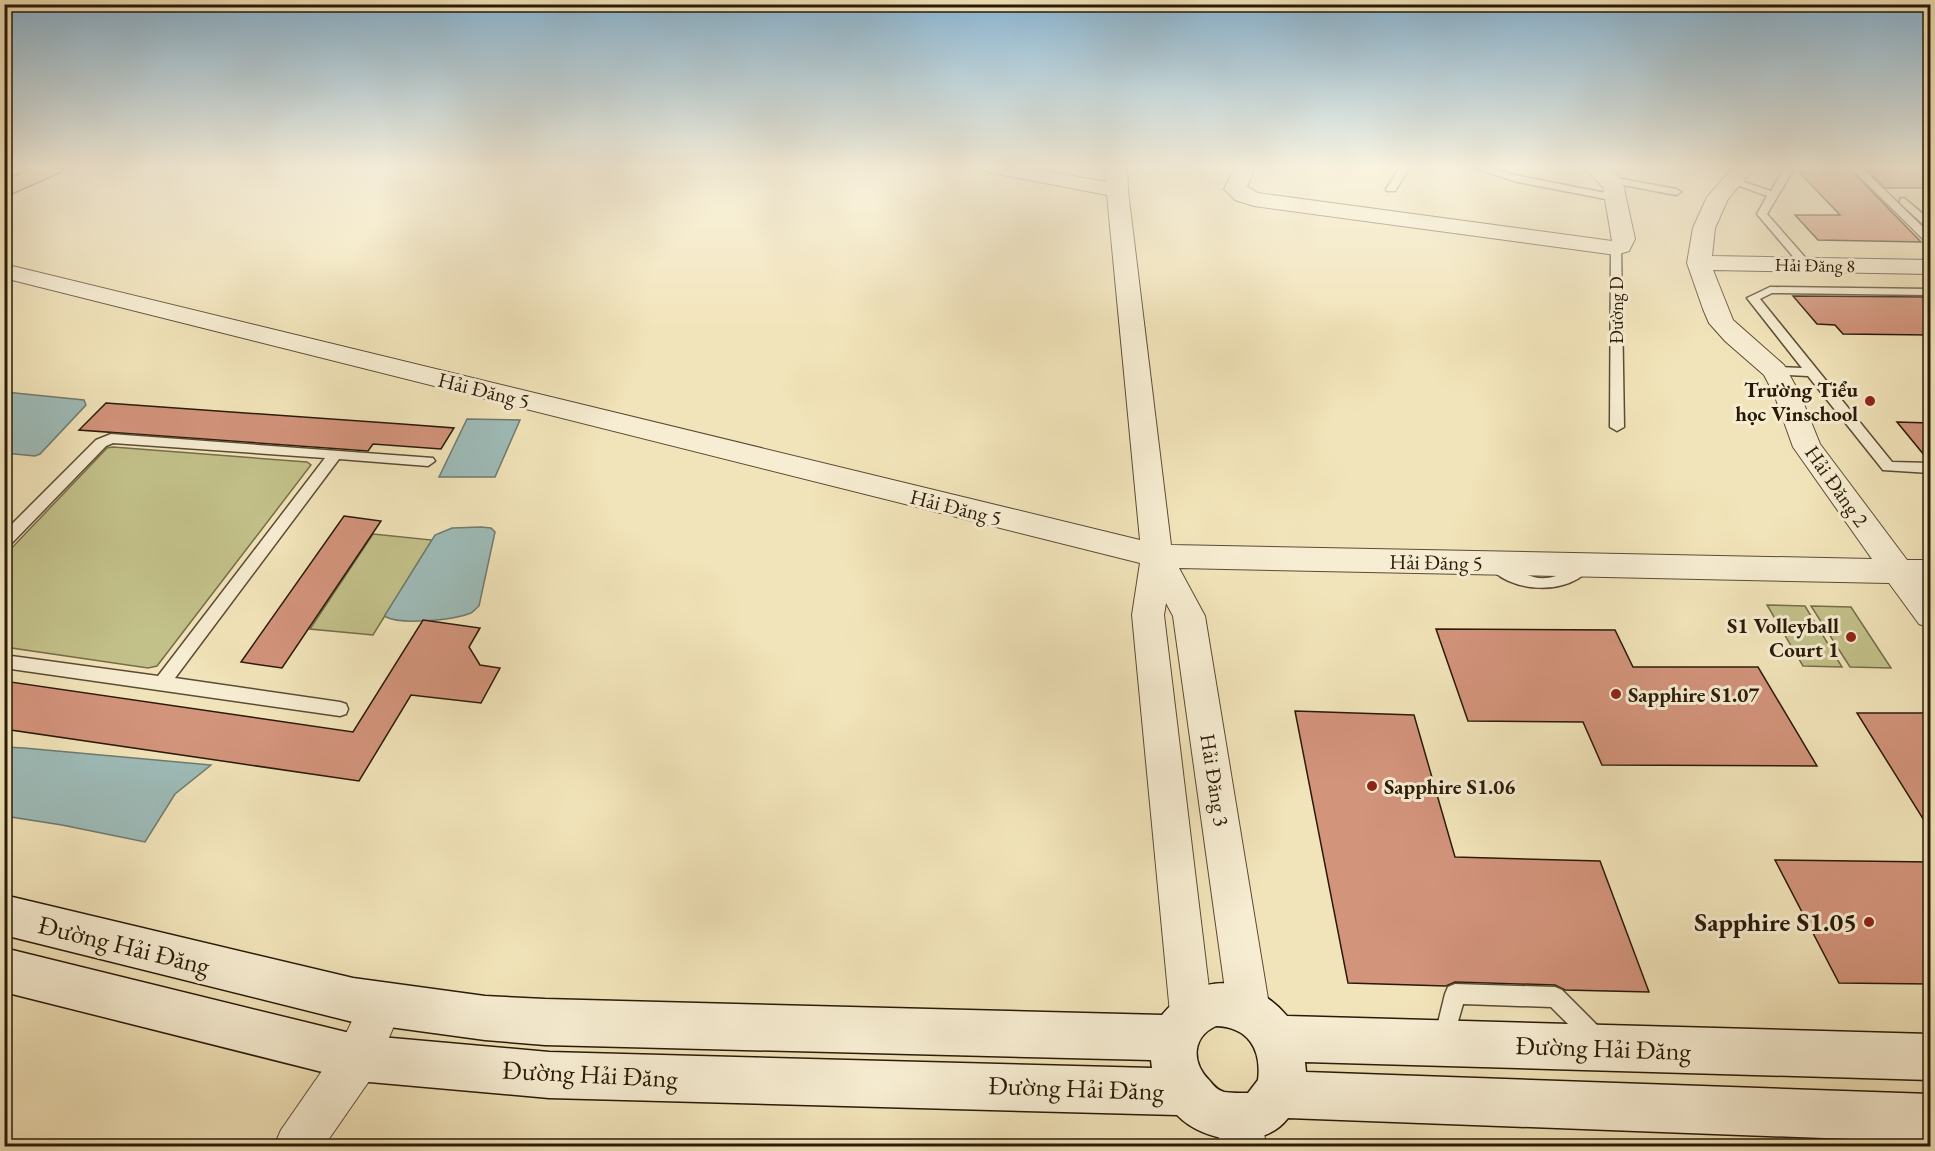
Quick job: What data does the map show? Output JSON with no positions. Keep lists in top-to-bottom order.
{
  "streets": {
    "street": [
      "Hải Đăng 8",
      "Đường D",
      "Hải Đăng 5",
      "Hải Đăng 2",
      "Hải Đăng 3",
      "Đường Hải Đăng"
    ]
  },
  "crossings": [
    ["Hải Đăng 8", "Hải Đăng 2"],
    ["Hải Đăng 5", "Hải Đăng 2"],
    ["Hải Đăng 5", "Hải Đăng 3"],
    ["Hải Đăng 3", "Đường Hải Đăng"]
  ],
  "places": [
    "Trường Tiểu học Vinschool",
    "S1 Volleyball Court 1",
    "Sapphire S1.07",
    "Sapphire S1.06",
    "Sapphire S1.05"
  ]
}
